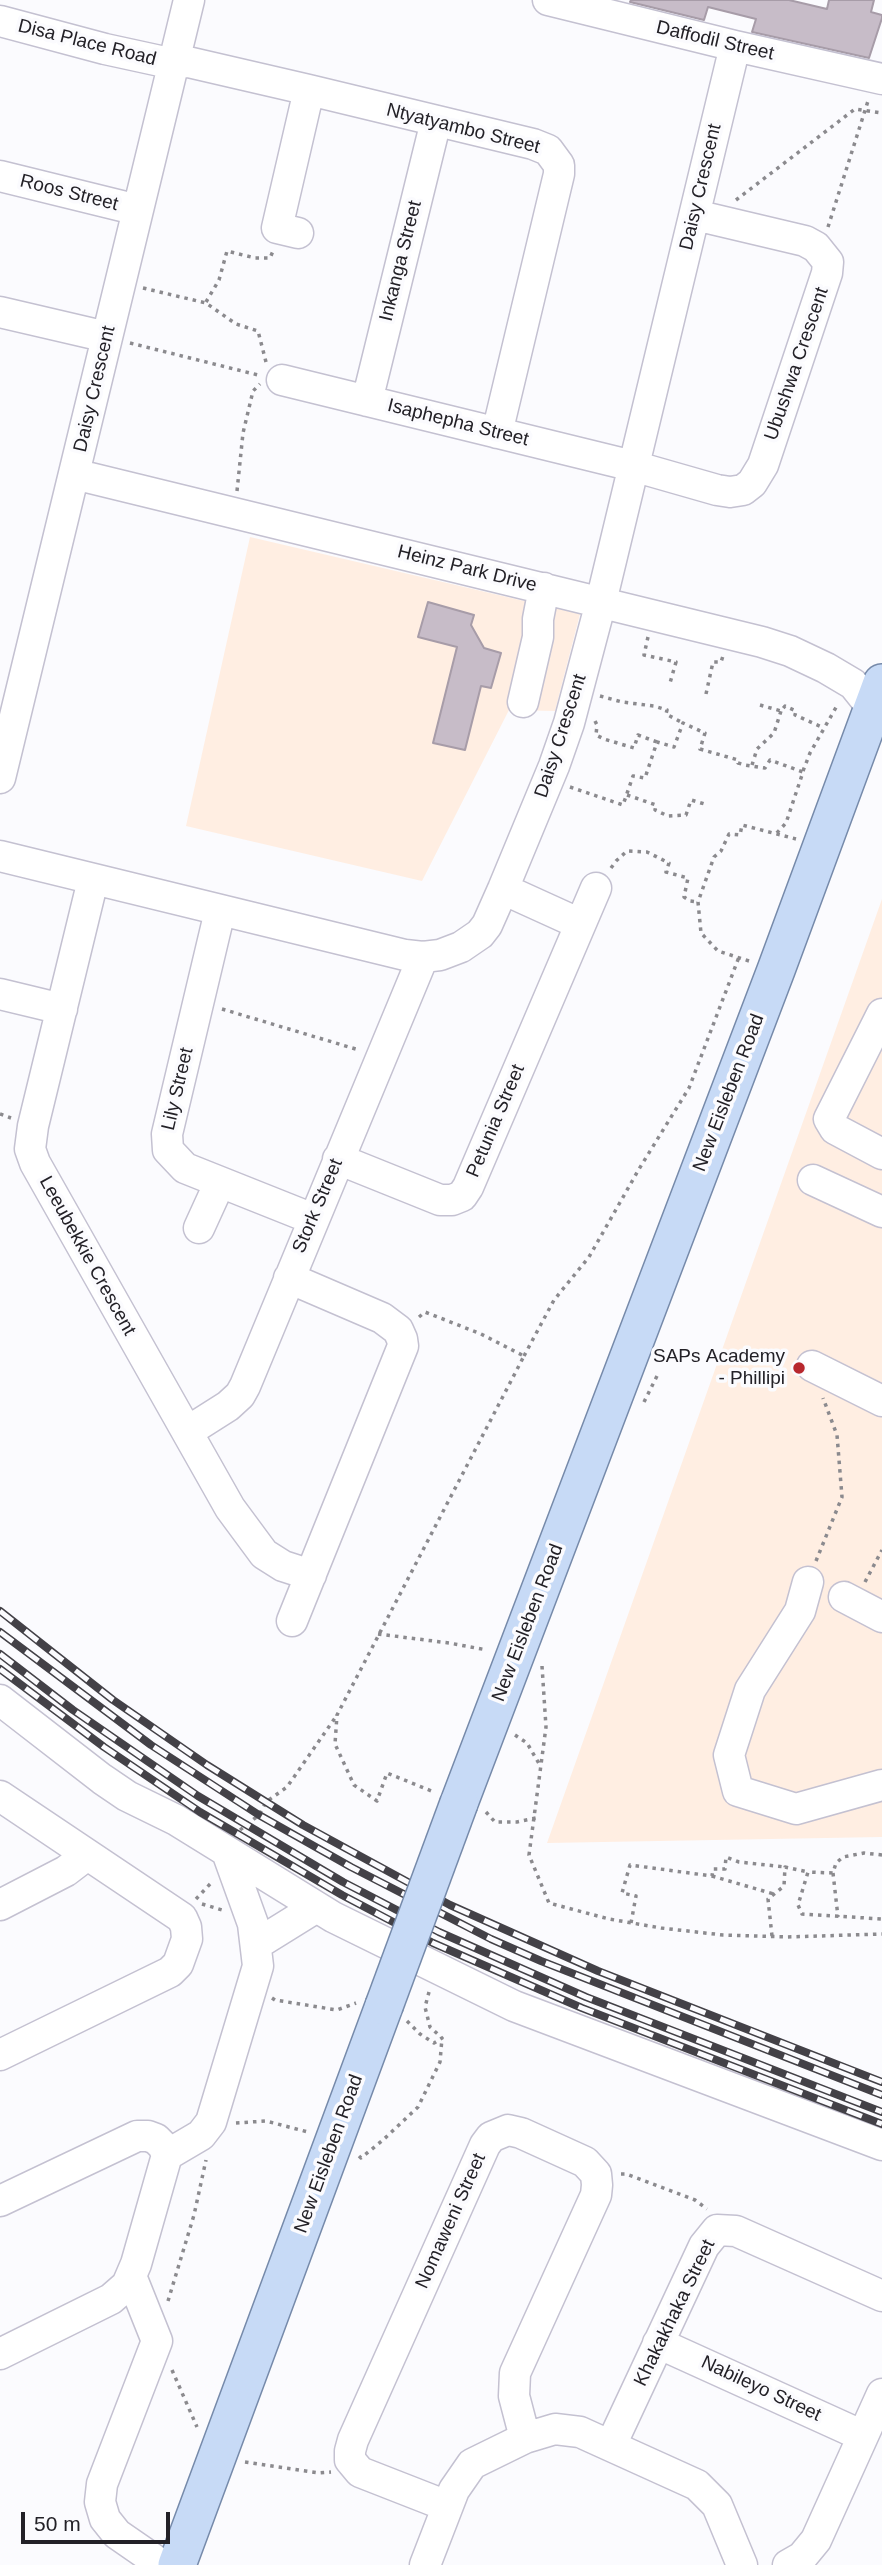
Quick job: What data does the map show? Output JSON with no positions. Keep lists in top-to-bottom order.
{
  "streets": {
    "main road": ["New Eisleben Road"],
    "street": [
      "Daffodil Street",
      "Disa Place Road",
      "Ntyatyambo Street",
      "Daisy Crescent",
      "Roos Street",
      "Inkanga Street",
      "Ubushwa Crescent",
      "Isaphepha Street",
      "Heinz Park Drive",
      "Lily Street",
      "Petunia Street",
      "Stork Street",
      "Leeubekkie Crescent",
      "Nomaweni Street",
      "Khakakhaka Street",
      "Nabileyo Street"
    ]
  },
  "crossings": [
    ["Daffodil Street", "Daisy Crescent"],
    ["Disa Place Road", "Ntyatyambo Street"],
    ["Disa Place Road", "Daisy Crescent"],
    ["Ntyatyambo Street", "Daisy Crescent"],
    ["Ntyatyambo Street", "Inkanga Street"],
    ["Ntyatyambo Street", "Isaphepha Street"],
    ["Daisy Crescent", "Roos Street"],
    ["Daisy Crescent", "Ubushwa Crescent"],
    ["Daisy Crescent", "Isaphepha Street"],
    ["Daisy Crescent", "Heinz Park Drive"],
    ["Daisy Crescent", "Lily Street"],
    ["Daisy Crescent", "Stork Street"],
    ["Daisy Crescent", "Leeubekkie Crescent"],
    ["Inkanga Street", "Isaphepha Street"],
    ["Ubushwa Crescent", "Isaphepha Street"],
    ["Heinz Park Drive", "New Eisleben Road"],
    ["Lily Street", "Stork Street"],
    ["Petunia Street", "Stork Street"],
    ["Stork Street", "Leeubekkie Crescent"],
    ["Khakakhaka Street", "Nabileyo Street"]
  ],
  "places": ["SAPs Academy - Phillipi"],
  "scale_bar": "50 m"
}
